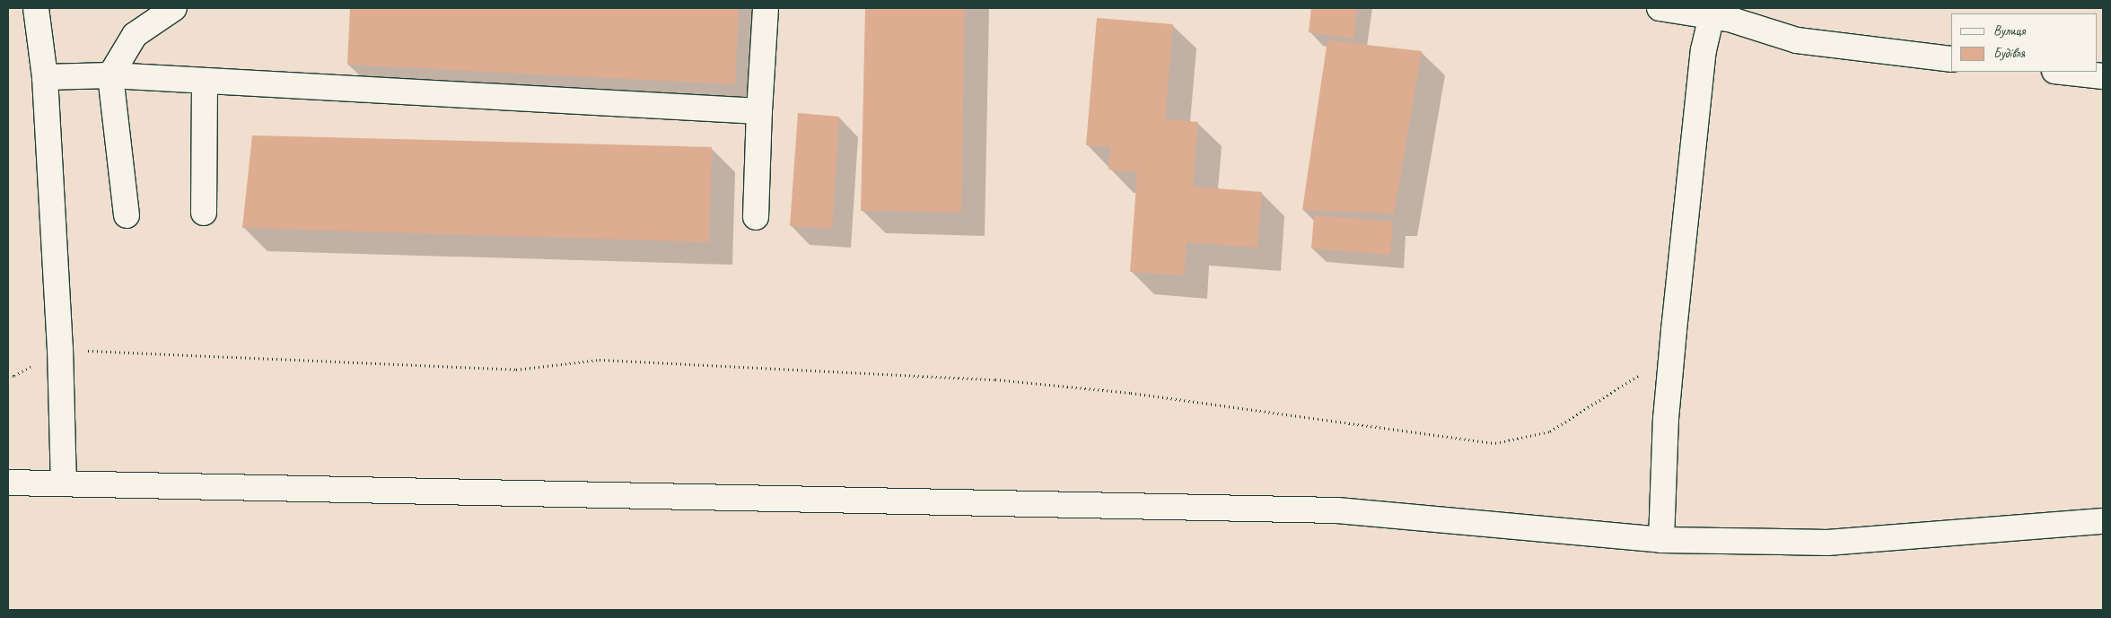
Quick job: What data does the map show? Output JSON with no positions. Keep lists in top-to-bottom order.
{
  "legend": ["Вулиця", "Будівля"]
}
